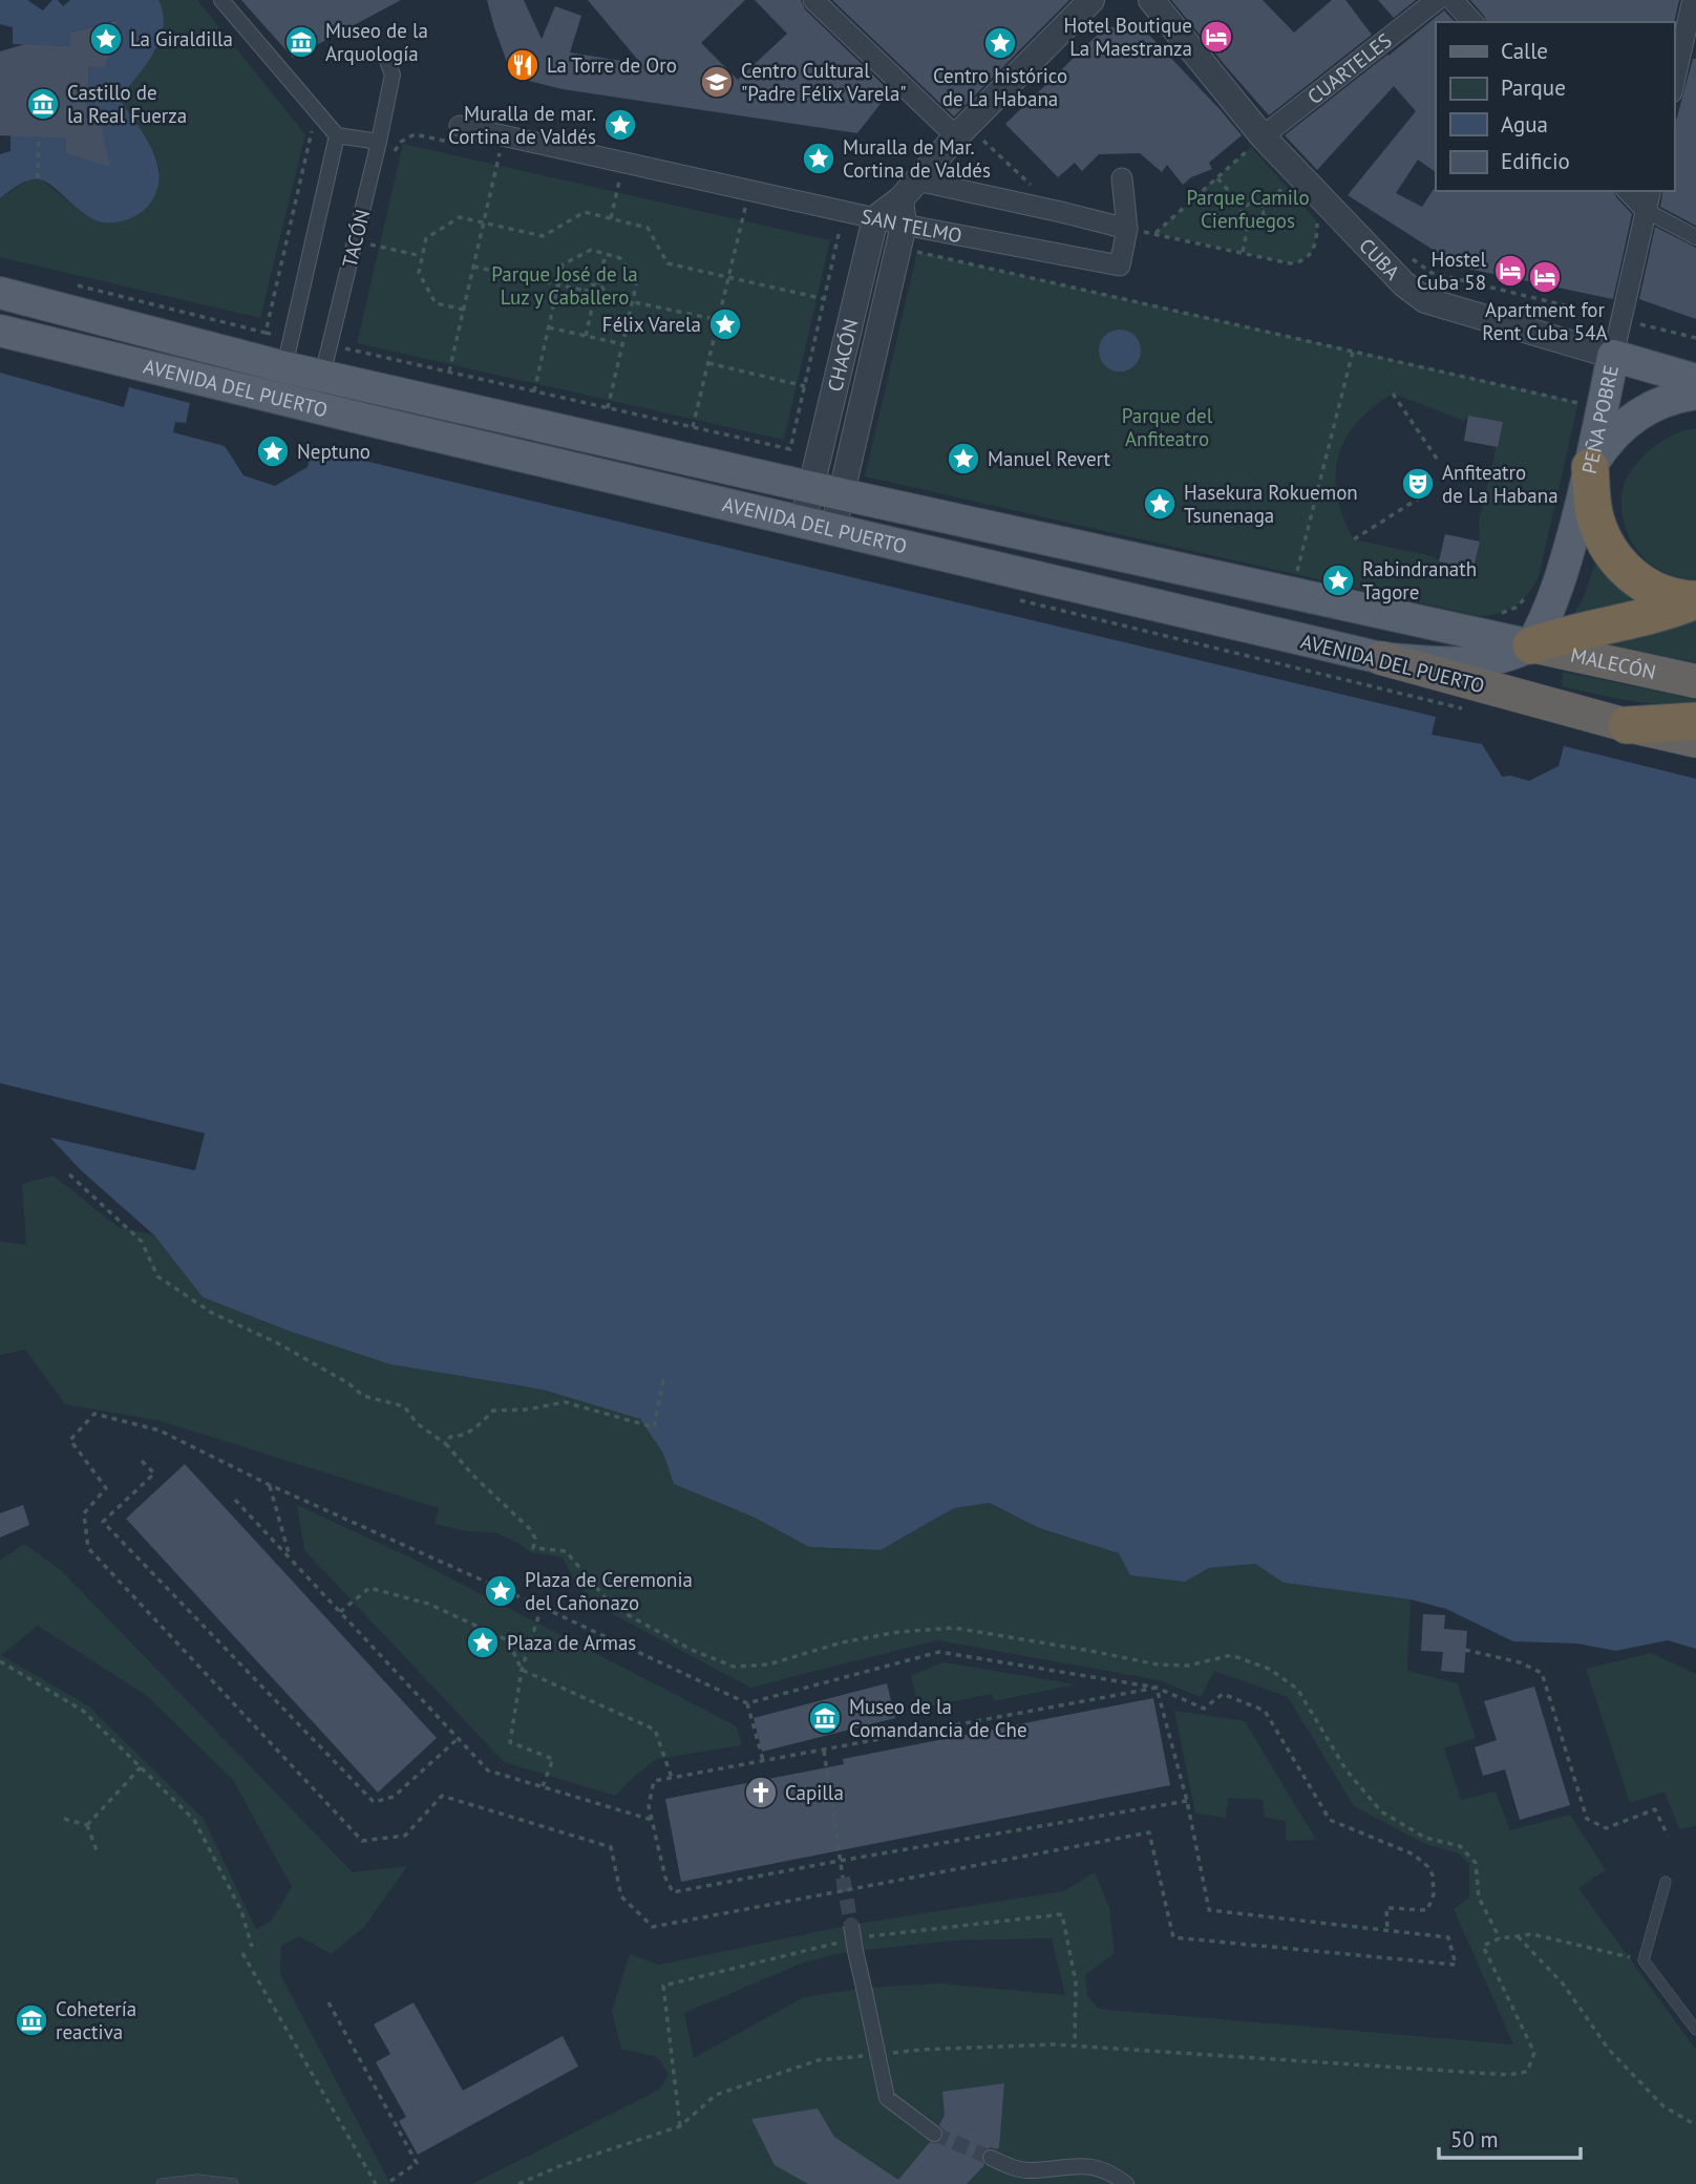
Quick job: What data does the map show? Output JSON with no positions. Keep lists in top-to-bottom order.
{
  "streets": {
    "highway": ["AVENIDA DEL PUERTO", "MALECÓN"],
    "main road": ["CUBA", "PEÑA POBRE"],
    "street": [
      "CUARTELES",
      "SAN TELMO",
      "TACÓN",
      "CHACÓN"
    ]
  },
  "crossings": [
    ["CUARTELES", "CUBA"],
    ["SAN TELMO", "CHACÓN"],
    ["TACÓN", "AVENIDA DEL PUERTO"],
    ["CUBA", "PEÑA POBRE"],
    ["CHACÓN", "AVENIDA DEL PUERTO"],
    ["AVENIDA DEL PUERTO", "PEÑA POBRE"],
    ["AVENIDA DEL PUERTO", "MALECÓN"],
    ["PEÑA POBRE", "MALECÓN"]
  ],
  "parks": ["Parque Camilo Cienfuegos", "Parque José de la Luz y Caballero", "Parque del Anfiteatro"],
  "places": {
    "hotel": ["Hotel Boutique La Maestranza", "Hostel Cuba 58", "Apartment for Rent Cuba 54A"],
    "place": [
      "La Giraldilla",
      "Centro histórico de La Habana",
      "Muralla de mar. Cortina de Valdés",
      "Muralla de Mar. Cortina de Valdés",
      "Félix Varela",
      "Neptuno",
      "Manuel Revert",
      "Hasekura Rokuemon Tsunenaga",
      "Rabindranath Tagore",
      "Plaza de Ceremonia del Cañonazo",
      "Plaza de Armas"
    ],
    "museum": [
      "Museo de la Arquología",
      "Castillo de la Real Fuerza",
      "Museo de la Comandancia de Che",
      "Cohetería reactiva"
    ],
    "restaurant": ["La Torre de Oro"],
    "school or university": ["Centro Cultural \"Padre Félix Varela\""],
    "theatre": ["Anfiteatro de La Habana"],
    "church": ["Capilla"]
  },
  "legend": [
    "Calle",
    "Parque",
    "Agua",
    "Edificio"
  ],
  "scale_bar": "50 m"
}
